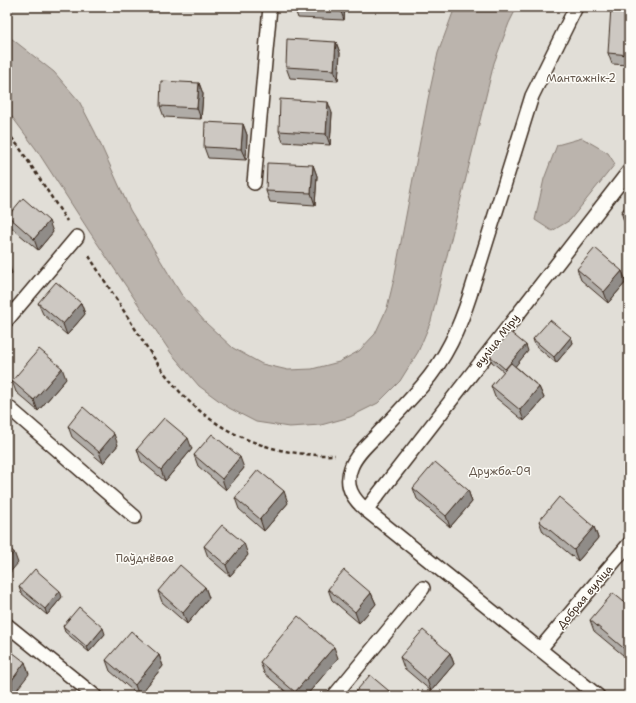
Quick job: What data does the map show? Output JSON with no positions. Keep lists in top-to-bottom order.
{
  "streets": {
    "lane": ["вуліца Міру", "Добрая вуліца"]
  },
  "parks": ["Мантажнік-2", "Дружба-09", "Паўднёвае"]
}
